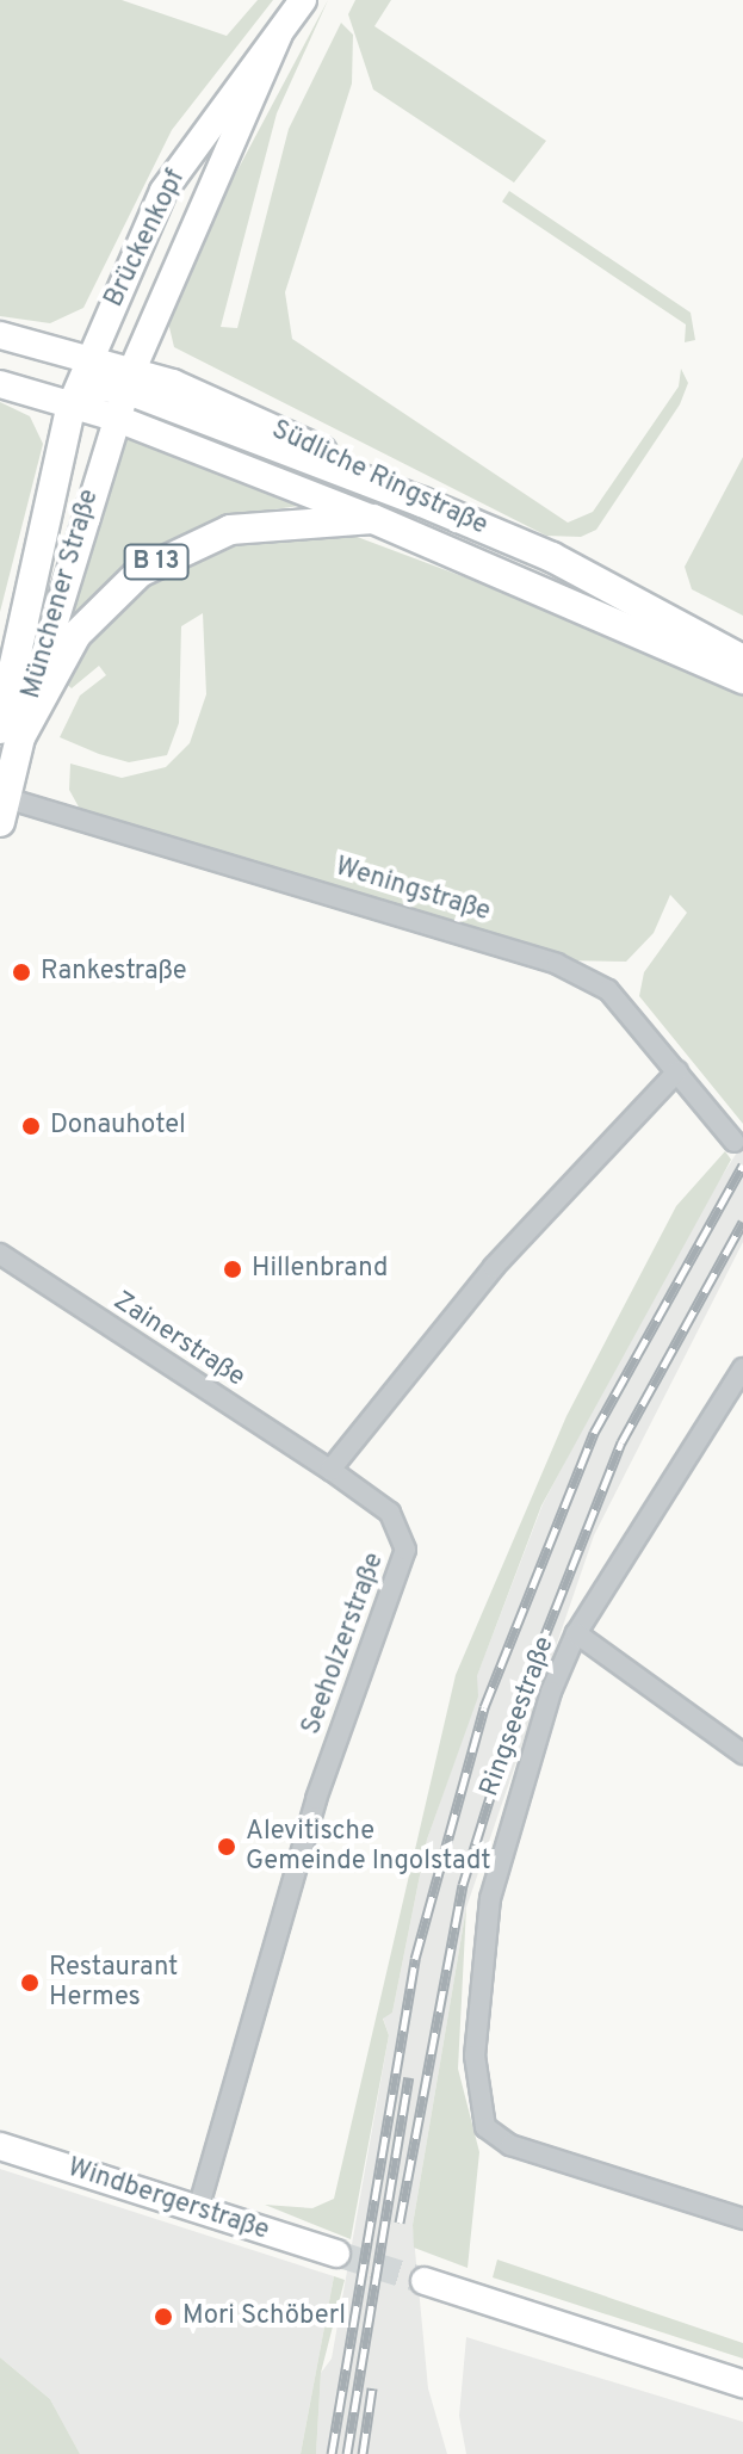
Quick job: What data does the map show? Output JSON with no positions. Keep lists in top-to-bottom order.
{
  "streets": {
    "main road": ["Südliche Ringstraße", "B 13", "Münchener Straße"],
    "street": [
      "Brückenkopf",
      "Weningstraße",
      "Zainerstraße",
      "Seeholzerstraße",
      "Ringseestraße",
      "Windbergerstraße"
    ]
  },
  "crossings": [
    ["Brückenkopf", "Südliche Ringstraße"],
    ["Brückenkopf", "Münchener Straße"],
    ["Südliche Ringstraße", "B 13"],
    ["Südliche Ringstraße", "Münchener Straße"],
    ["B 13", "Münchener Straße"],
    ["Münchener Straße", "Weningstraße"],
    ["Zainerstraße", "Seeholzerstraße"],
    ["Seeholzerstraße", "Windbergerstraße"]
  ],
  "places": [
    "Rankestraße",
    "Donauhotel",
    "Hillenbrand",
    "Alevitische Gemeinde Ingolstadt",
    "Restaurant Hermes",
    "Mori Schöberl"
  ]
}
